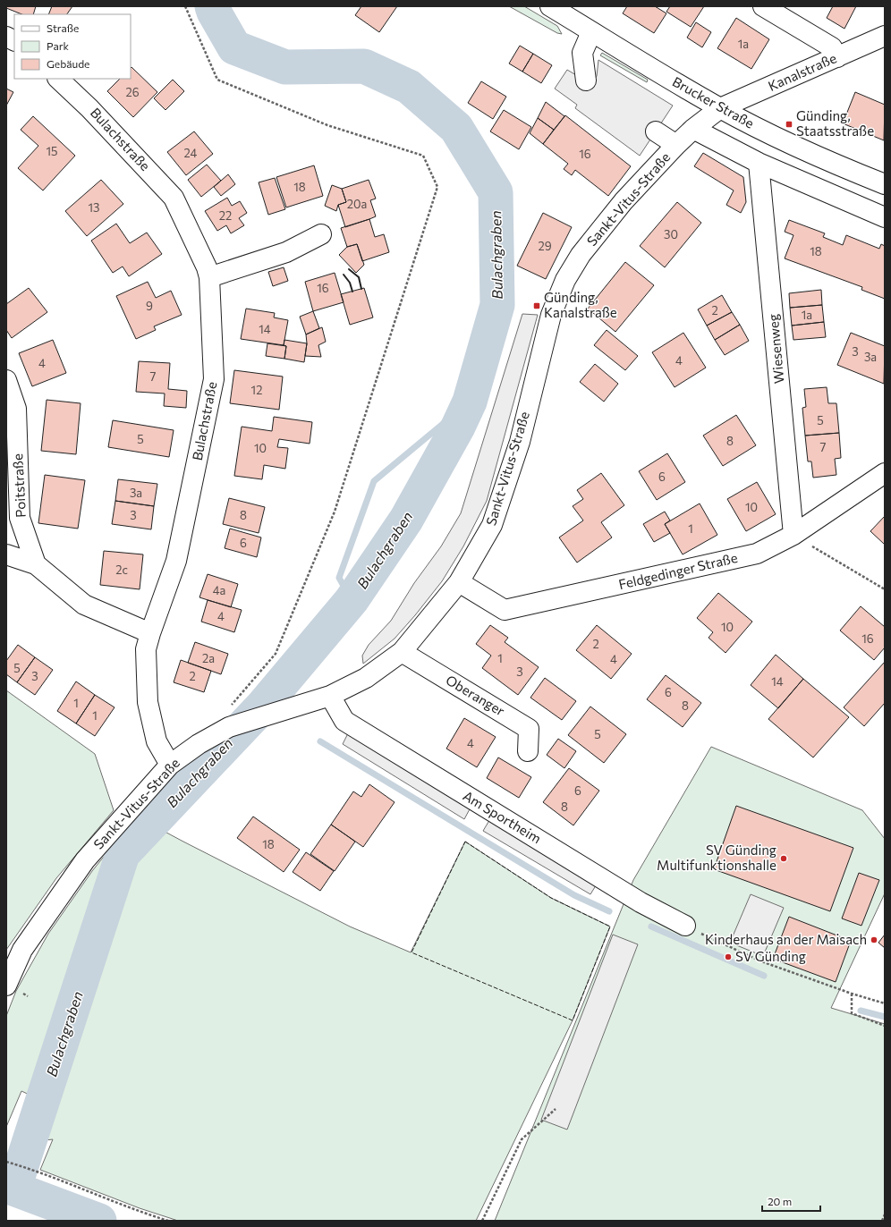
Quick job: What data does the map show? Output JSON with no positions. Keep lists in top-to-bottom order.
{
  "streets": {
    "street": [
      "Kanalstraße",
      "Brucker Straße",
      "Bulachstraße",
      "Sankt-Vitus-Straße",
      "Wiesenweg",
      "Poitstraße",
      "Feldgedinger Straße",
      "Oberanger",
      "Am Sportheim"
    ]
  },
  "crossings": [
    ["Kanalstraße", "Brucker Straße"],
    ["Kanalstraße", "Sankt-Vitus-Straße"],
    ["Brucker Straße", "Sankt-Vitus-Straße"],
    ["Bulachstraße", "Sankt-Vitus-Straße"],
    ["Sankt-Vitus-Straße", "Feldgedinger Straße"],
    ["Sankt-Vitus-Straße", "Oberanger"],
    ["Sankt-Vitus-Straße", "Am Sportheim"],
    ["Wiesenweg", "Feldgedinger Straße"]
  ],
  "water": ["Bulachgraben"],
  "places": {
    "transit": ["Günding, Staatsstraße", "Günding, Kanalstraße"],
    "other": ["SV Günding Multifunktionshalle", "Kinderhaus an der Maisach", "SV Günding"]
  },
  "house_numbers": [
    "1a",
    "26",
    "15",
    "24",
    "16",
    "18",
    "20a",
    "13",
    "22",
    "30",
    "29",
    "18",
    "16",
    "9",
    "2",
    "1a",
    "14",
    "3",
    "3a",
    "4",
    "4",
    "7",
    "12",
    "5",
    "5",
    "8",
    "7",
    "10",
    "6",
    "3a",
    "10",
    "3",
    "8",
    "1",
    "6",
    "2c",
    "4a",
    "4",
    "10",
    "16",
    "2",
    "2a",
    "1",
    "4",
    "5",
    "3",
    "3",
    "2",
    "14",
    "6",
    "1",
    "8",
    "1",
    "5",
    "4",
    "6",
    "8",
    "18"
  ],
  "legend": ["Straße", "Park", "Gebäude"],
  "scale_bar": "20 m"
}
